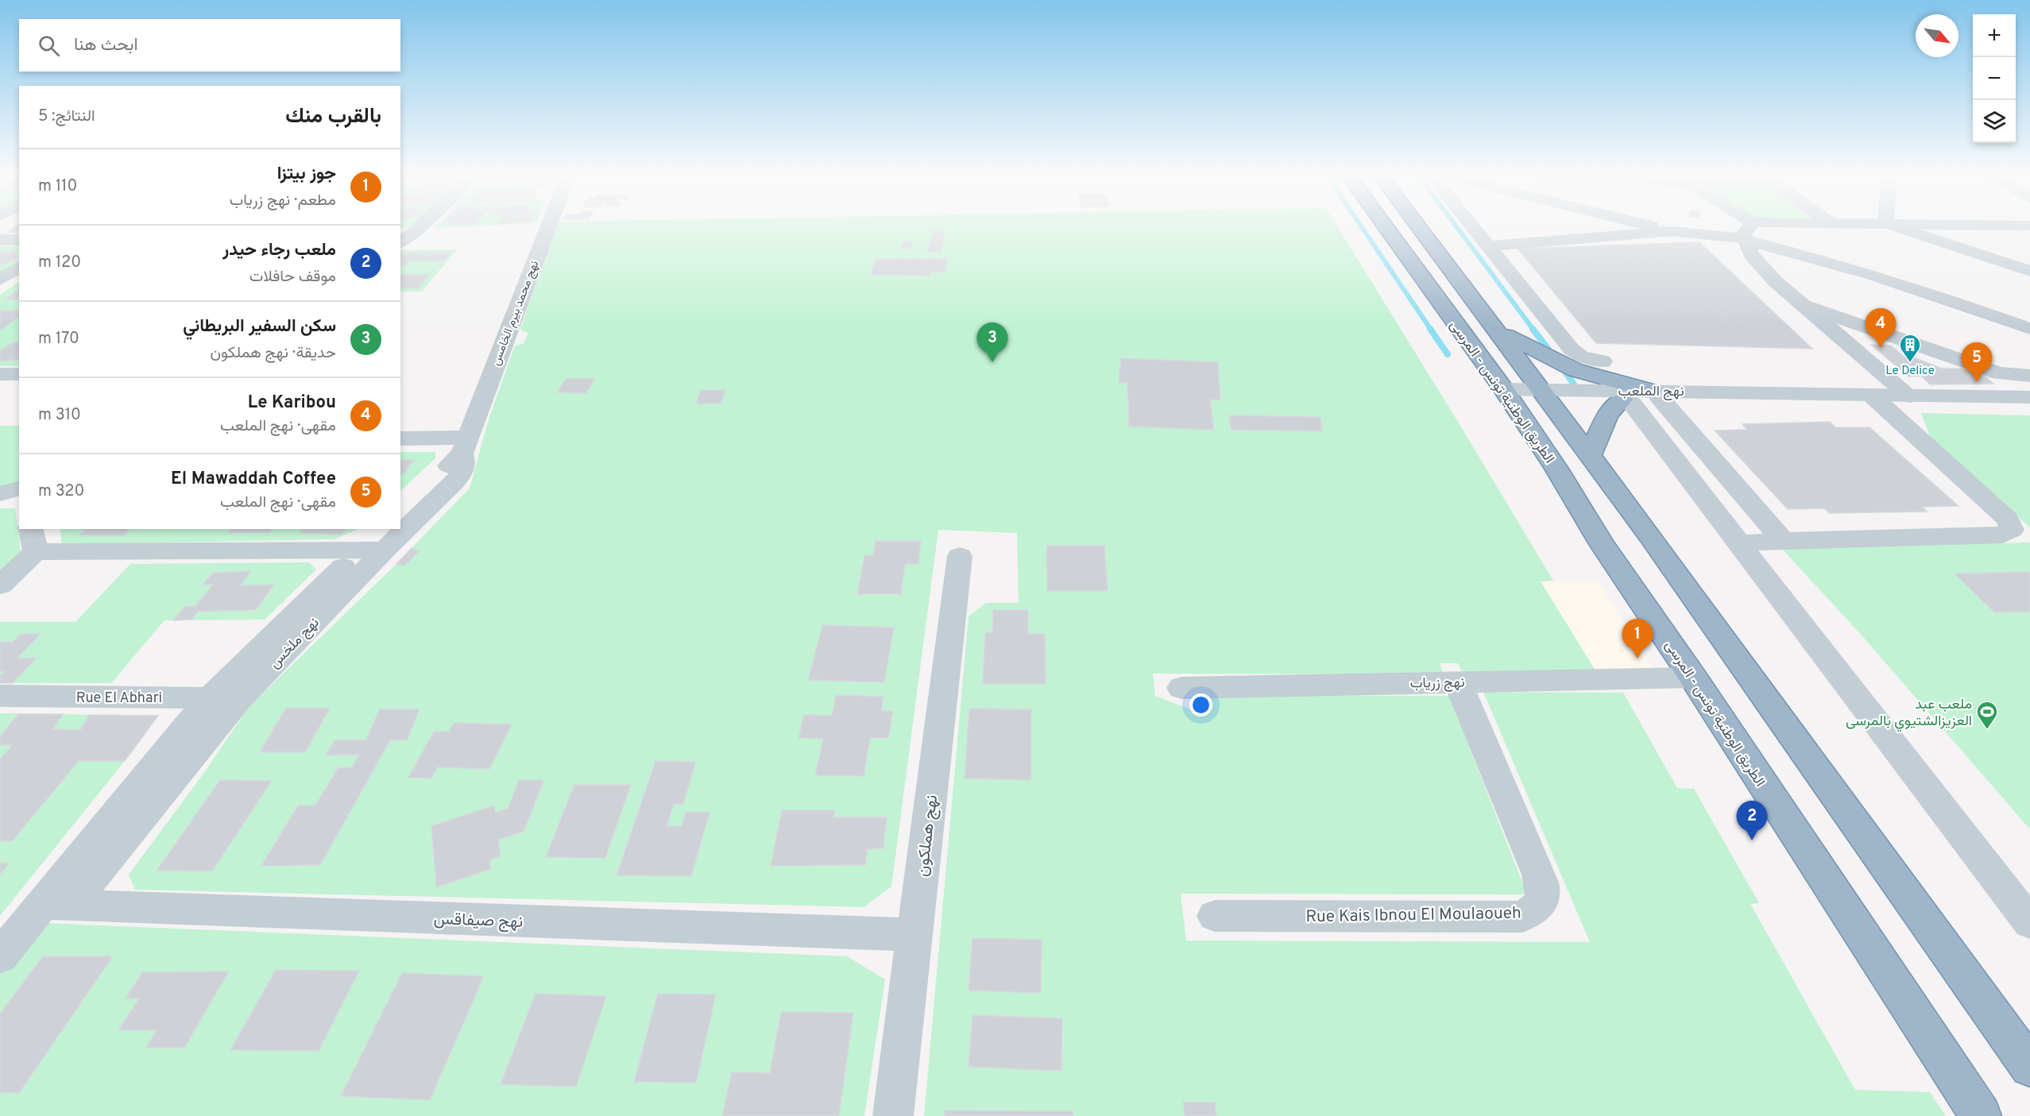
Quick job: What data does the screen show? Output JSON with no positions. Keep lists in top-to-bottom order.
{
  "streets": {
    "highway": ["الطريق الوطنية تونس - المرسى"],
    "street": [
      "نهج محمد بيرم الخامس",
      "نهج الملعب",
      "نهج ملخس",
      "نهج زرياب",
      "Rue El Abhari",
      "نهج هملكون",
      "Rue Kais Ibnou El Moulaoueh",
      "نهج صيفاقس"
    ]
  },
  "crossings": [
    ["نهج محمد بيرم الخامس", "نهج ملخس"],
    ["نهج الملعب", "الطريق الوطنية تونس - المرسى"],
    ["الطريق الوطنية تونس - المرسى", "نهج زرياب"],
    ["نهج ملخس", "Rue El Abhari"],
    ["نهج ملخس", "نهج صيفاقس"],
    ["نهج زرياب", "Rue Kais Ibnou El Moulaoueh"],
    ["نهج هملكون", "نهج صيفاقس"]
  ],
  "places": {
    "building": ["Le Delice"],
    "sports": ["ملعب عبد العزيزالشتيوي بالمرسى"]
  },
  "north": "bottom right",
  "page": {
    "map_buttons": ["+", "−"],
    "search": "ابحث هنا",
    "heading": ["بالقرب منك", "النتائج: 5"],
    "list": [
      {
        "mark": "1",
        "name": "جوز بيتزا",
        "note": "مطعم · نهج زرياب",
        "value": "110 m"
      },
      {
        "mark": "2",
        "name": "ملعب رجاء حيدر",
        "note": "موقف حافلات",
        "value": "120 m"
      },
      {
        "mark": "3",
        "name": "سكن السفير البريطاني",
        "note": "حديقة · نهج هملكون",
        "value": "170 m"
      },
      {
        "mark": "4",
        "name": "Le Karibou",
        "note": "مقهى · نهج الملعب",
        "value": "310 m"
      },
      {
        "mark": "5",
        "name": "El Mawaddah Coffee",
        "note": "مقهى · نهج الملعب",
        "value": "320 m"
      }
    ],
    "pins": [
      "4",
      "3",
      "5",
      "1",
      "2"
    ]
  }
}
